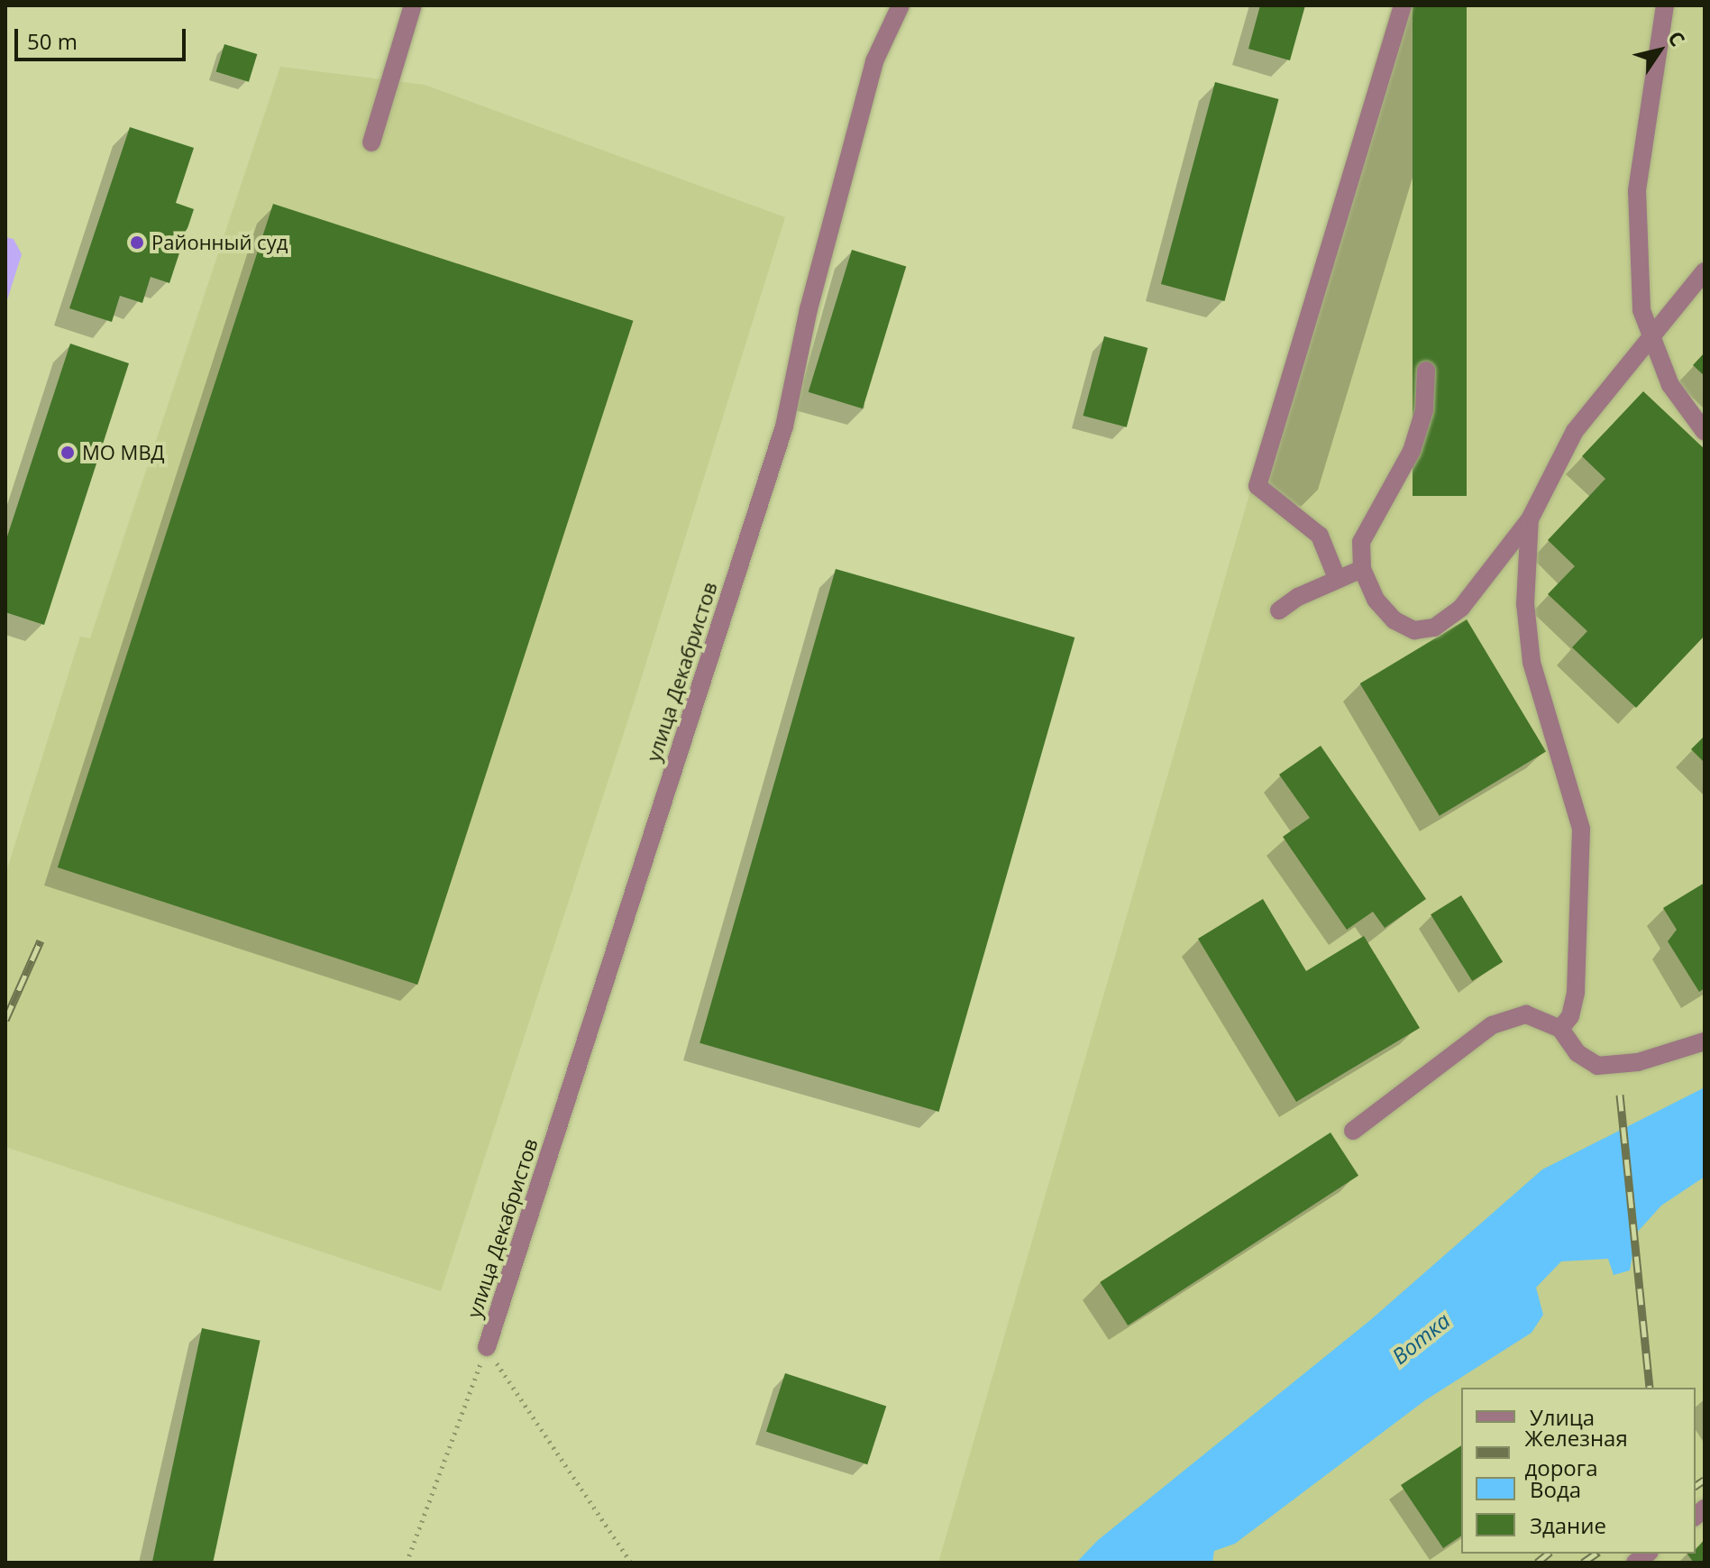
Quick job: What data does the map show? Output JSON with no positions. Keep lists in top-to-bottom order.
{
  "streets": {
    "street": ["улица Декабристов"]
  },
  "water": ["Вотка"],
  "places": ["Районный суд", "МО МВД"],
  "legend": [
    "Улица",
    "Железная дорога",
    "Вода",
    "Здание"
  ],
  "scale_bar": "50 m",
  "north": "top right"
}
